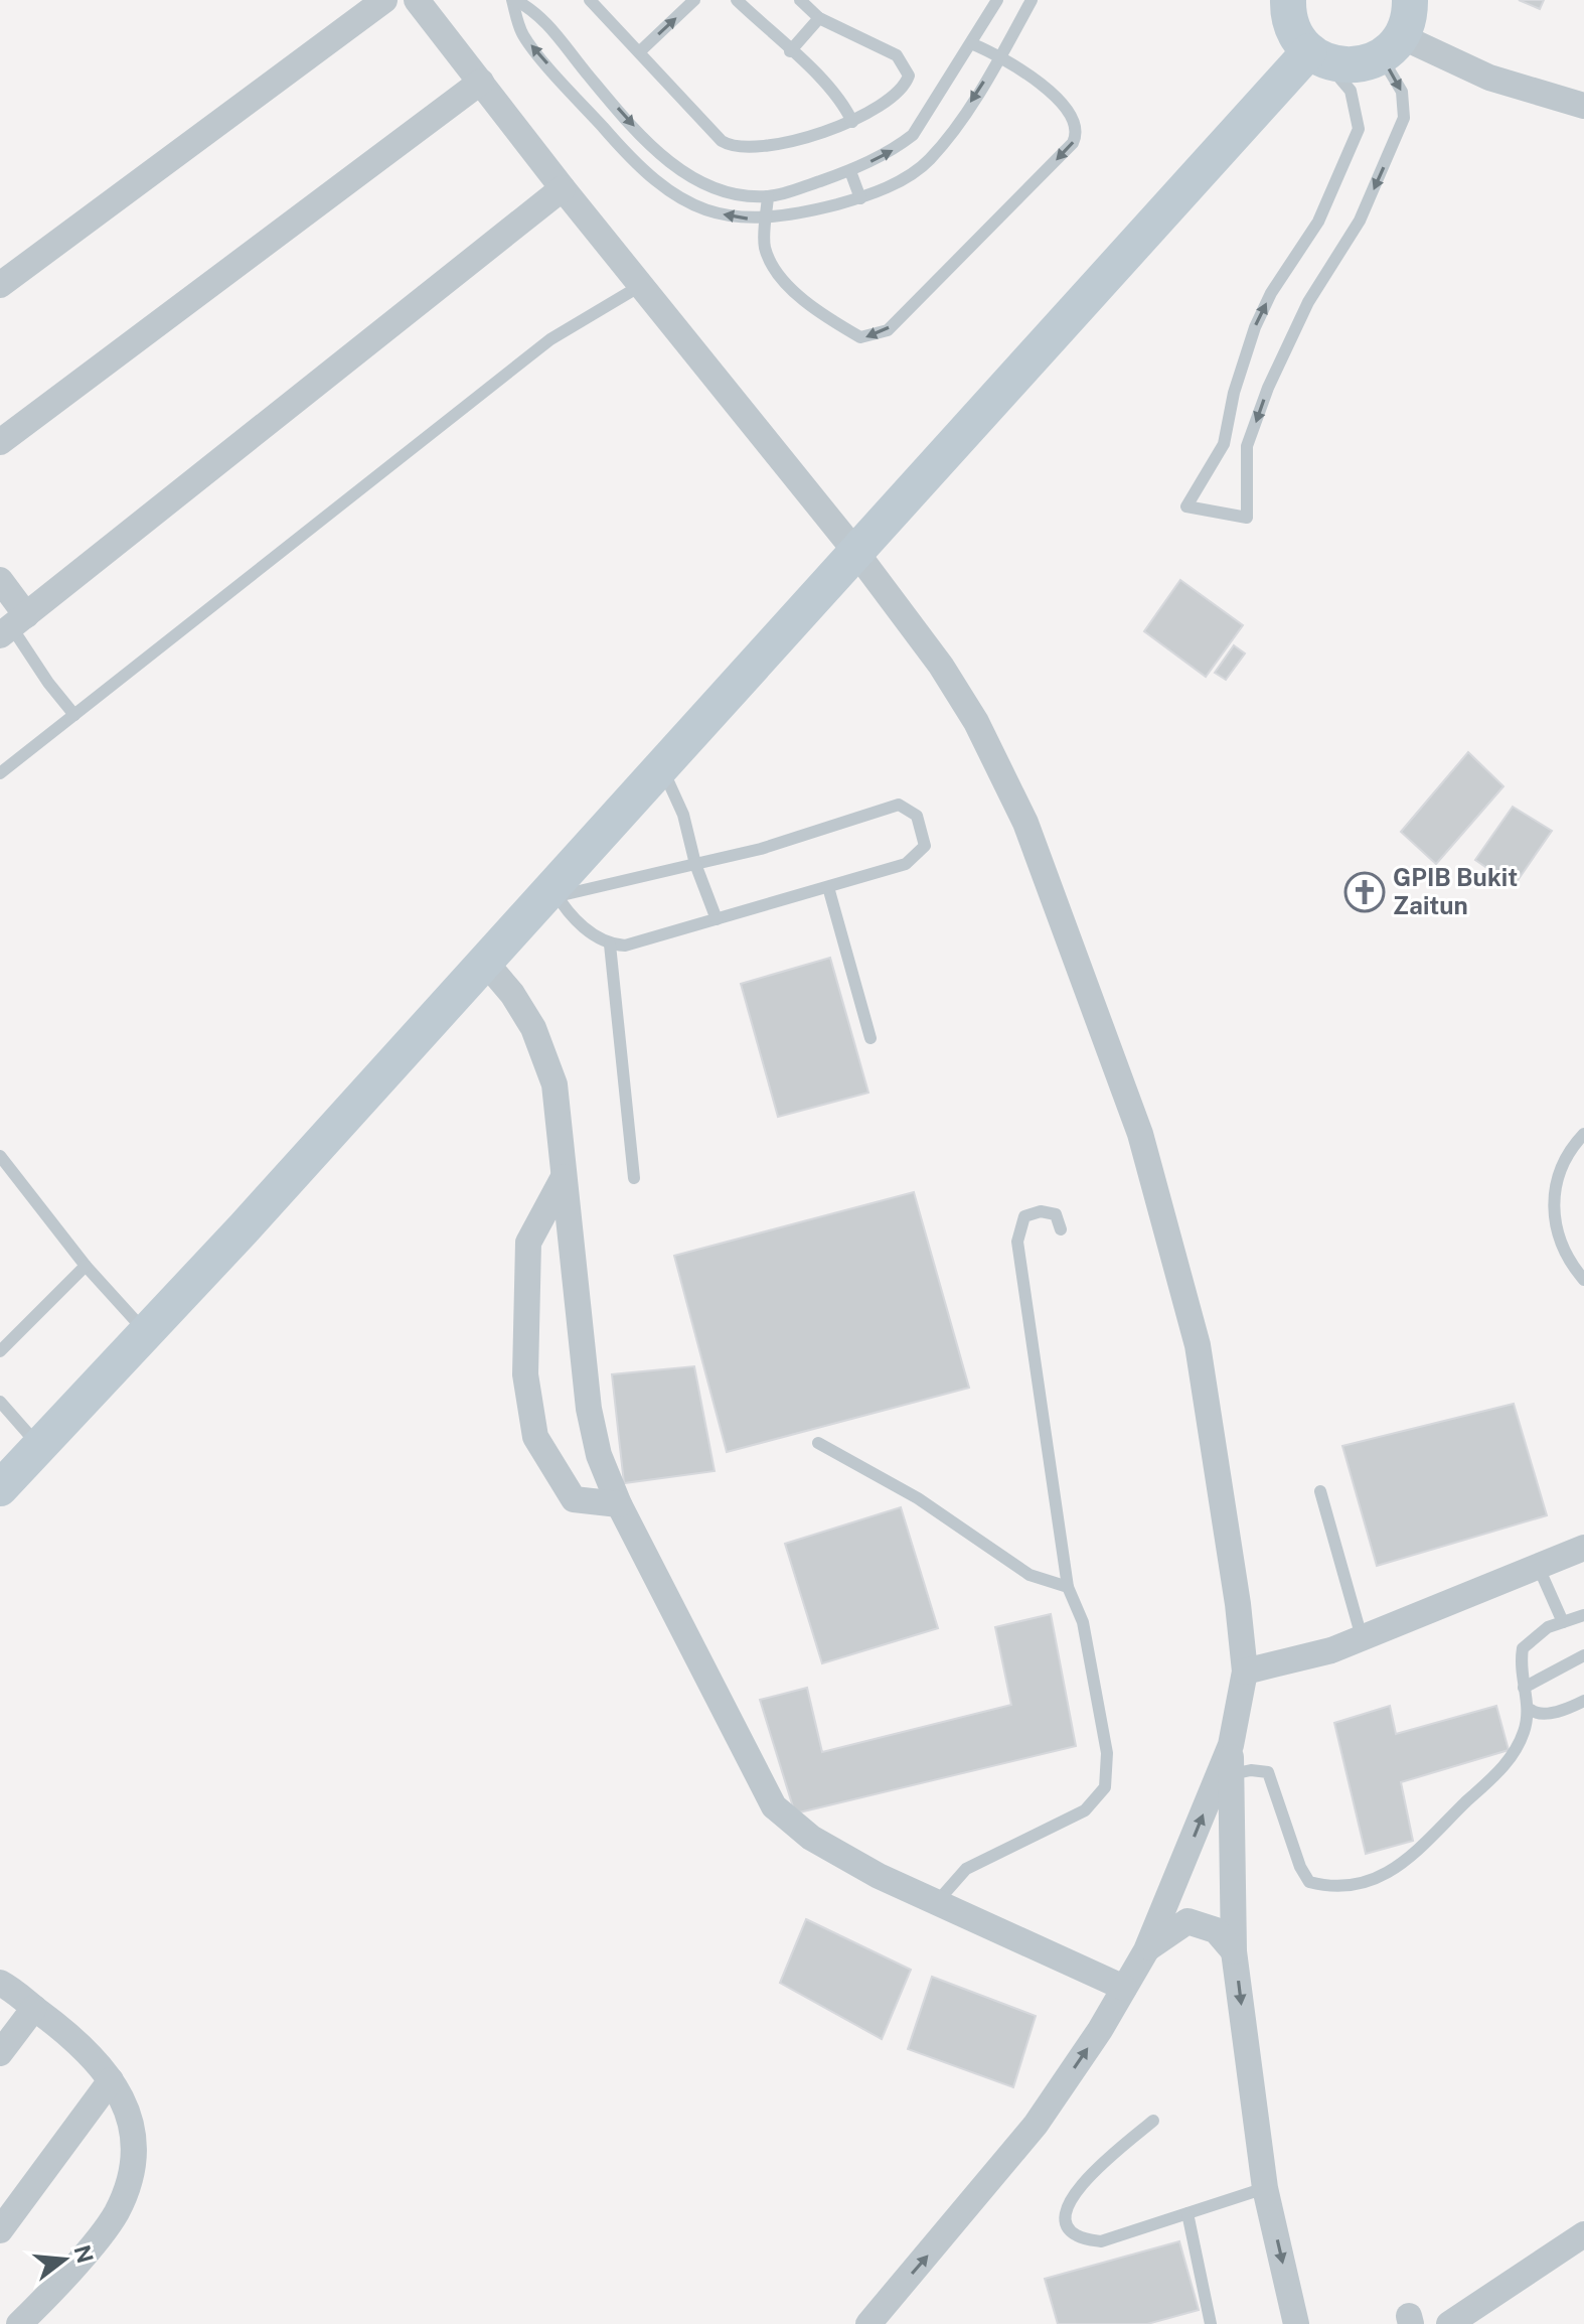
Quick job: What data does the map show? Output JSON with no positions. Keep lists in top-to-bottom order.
{
  "places": {
    "church": ["GPIB Bukit Zaitun"]
  },
  "north": "right"
}
